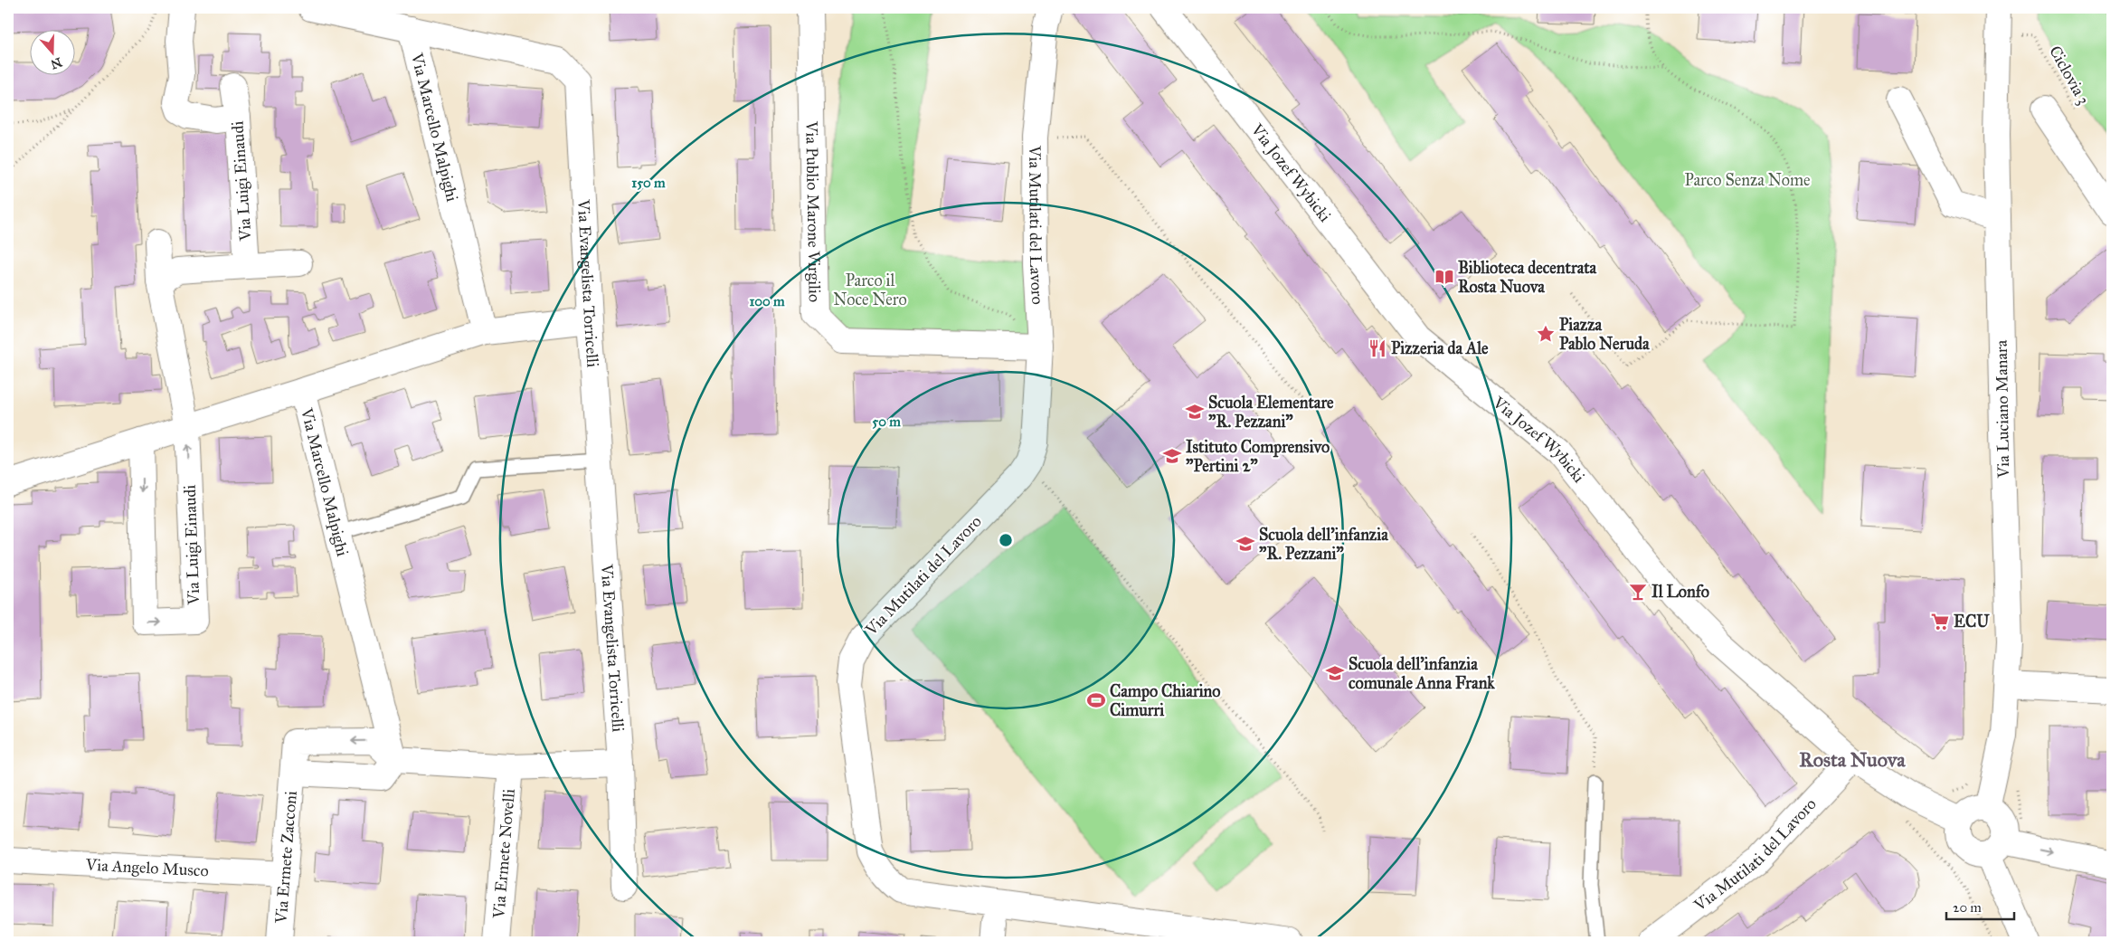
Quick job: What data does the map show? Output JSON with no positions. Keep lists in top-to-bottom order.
{
  "streets": {
    "street": [
      "Via Marcello Malpighi",
      "Via Jozef Wybicki",
      "Via Luigi Einaudi",
      "Via Publio Marone Virgilio",
      "Via Mutilati del Lavoro",
      "Via Evangelista Torricelli",
      "Via Luciano Manara",
      "Via Ermete Novelli",
      "Via Ermete Zacconi",
      "Via Angelo Musco"
    ],
    "path": ["Ciclovia 3"]
  },
  "crossings": [
    ["Ciclovia 3", "Via Luciano Manara"],
    ["Via Marcello Malpighi", "Via Evangelista Torricelli"],
    ["Via Marcello Malpighi", "Via Ermete Zacconi"],
    ["Via Jozef Wybicki", "Via Mutilati del Lavoro"],
    ["Via Jozef Wybicki", "Via Luciano Manara"],
    ["Via Publio Marone Virgilio", "Via Mutilati del Lavoro"],
    ["Via Ermete Zacconi", "Via Angelo Musco"]
  ],
  "districts": ["Rosta Nuova"],
  "parks": ["Parco Senza Nome", "Parco il Noce Nero"],
  "places": {
    "library": ["Biblioteca decentrata Rosta Nuova"],
    "place": ["Piazza Pablo Neruda"],
    "restaurant": ["Pizzeria da Ale"],
    "school or university": [
      "Scuola Elementare \"R. Pezzani\"",
      "Istituto Comprensivo \"Pertini 2\"",
      "Scuola dell'infanzia \"R. Pezzani\"",
      "Scuola dell'infanzia comunale Anna Frank"
    ],
    "bar": ["Il Lonfo"],
    "supermarket": ["ECU"],
    "sports": ["Campo Chiarino Cimurri"]
  },
  "scale_bar": "20 m",
  "north": "bottom",
  "rings": ["150 m", "100 m", "50 m"]
}
